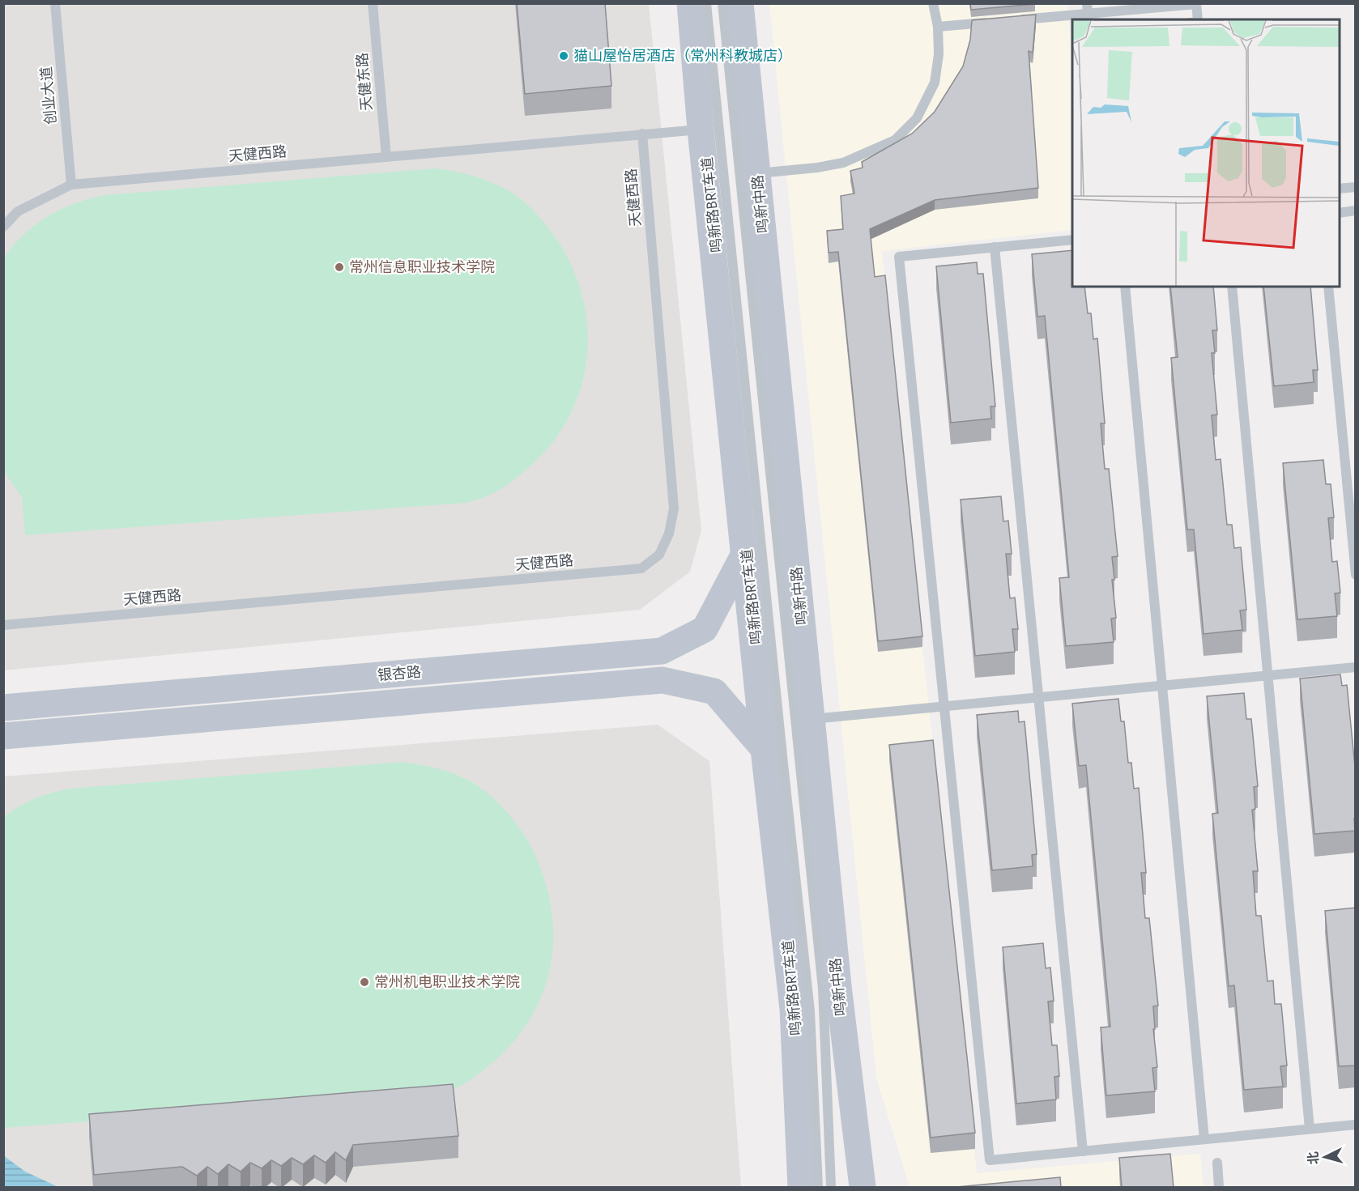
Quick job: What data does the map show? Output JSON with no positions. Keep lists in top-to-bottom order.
{
  "streets": {
    "main road": ["鸣新中路", "银杏路"],
    "lane": [
      "天健东路",
      "创业大道",
      "天健西路",
      "鸣新路BRT车道"
    ]
  },
  "crossings": [
    ["天健东路", "天健西路"],
    ["创业大道", "天健西路"]
  ],
  "places": ["猫山屋怡居酒店（常州科教城店）", "常州信息职业技术学院", "常州机电职业技术学院"],
  "north": "left"
}
